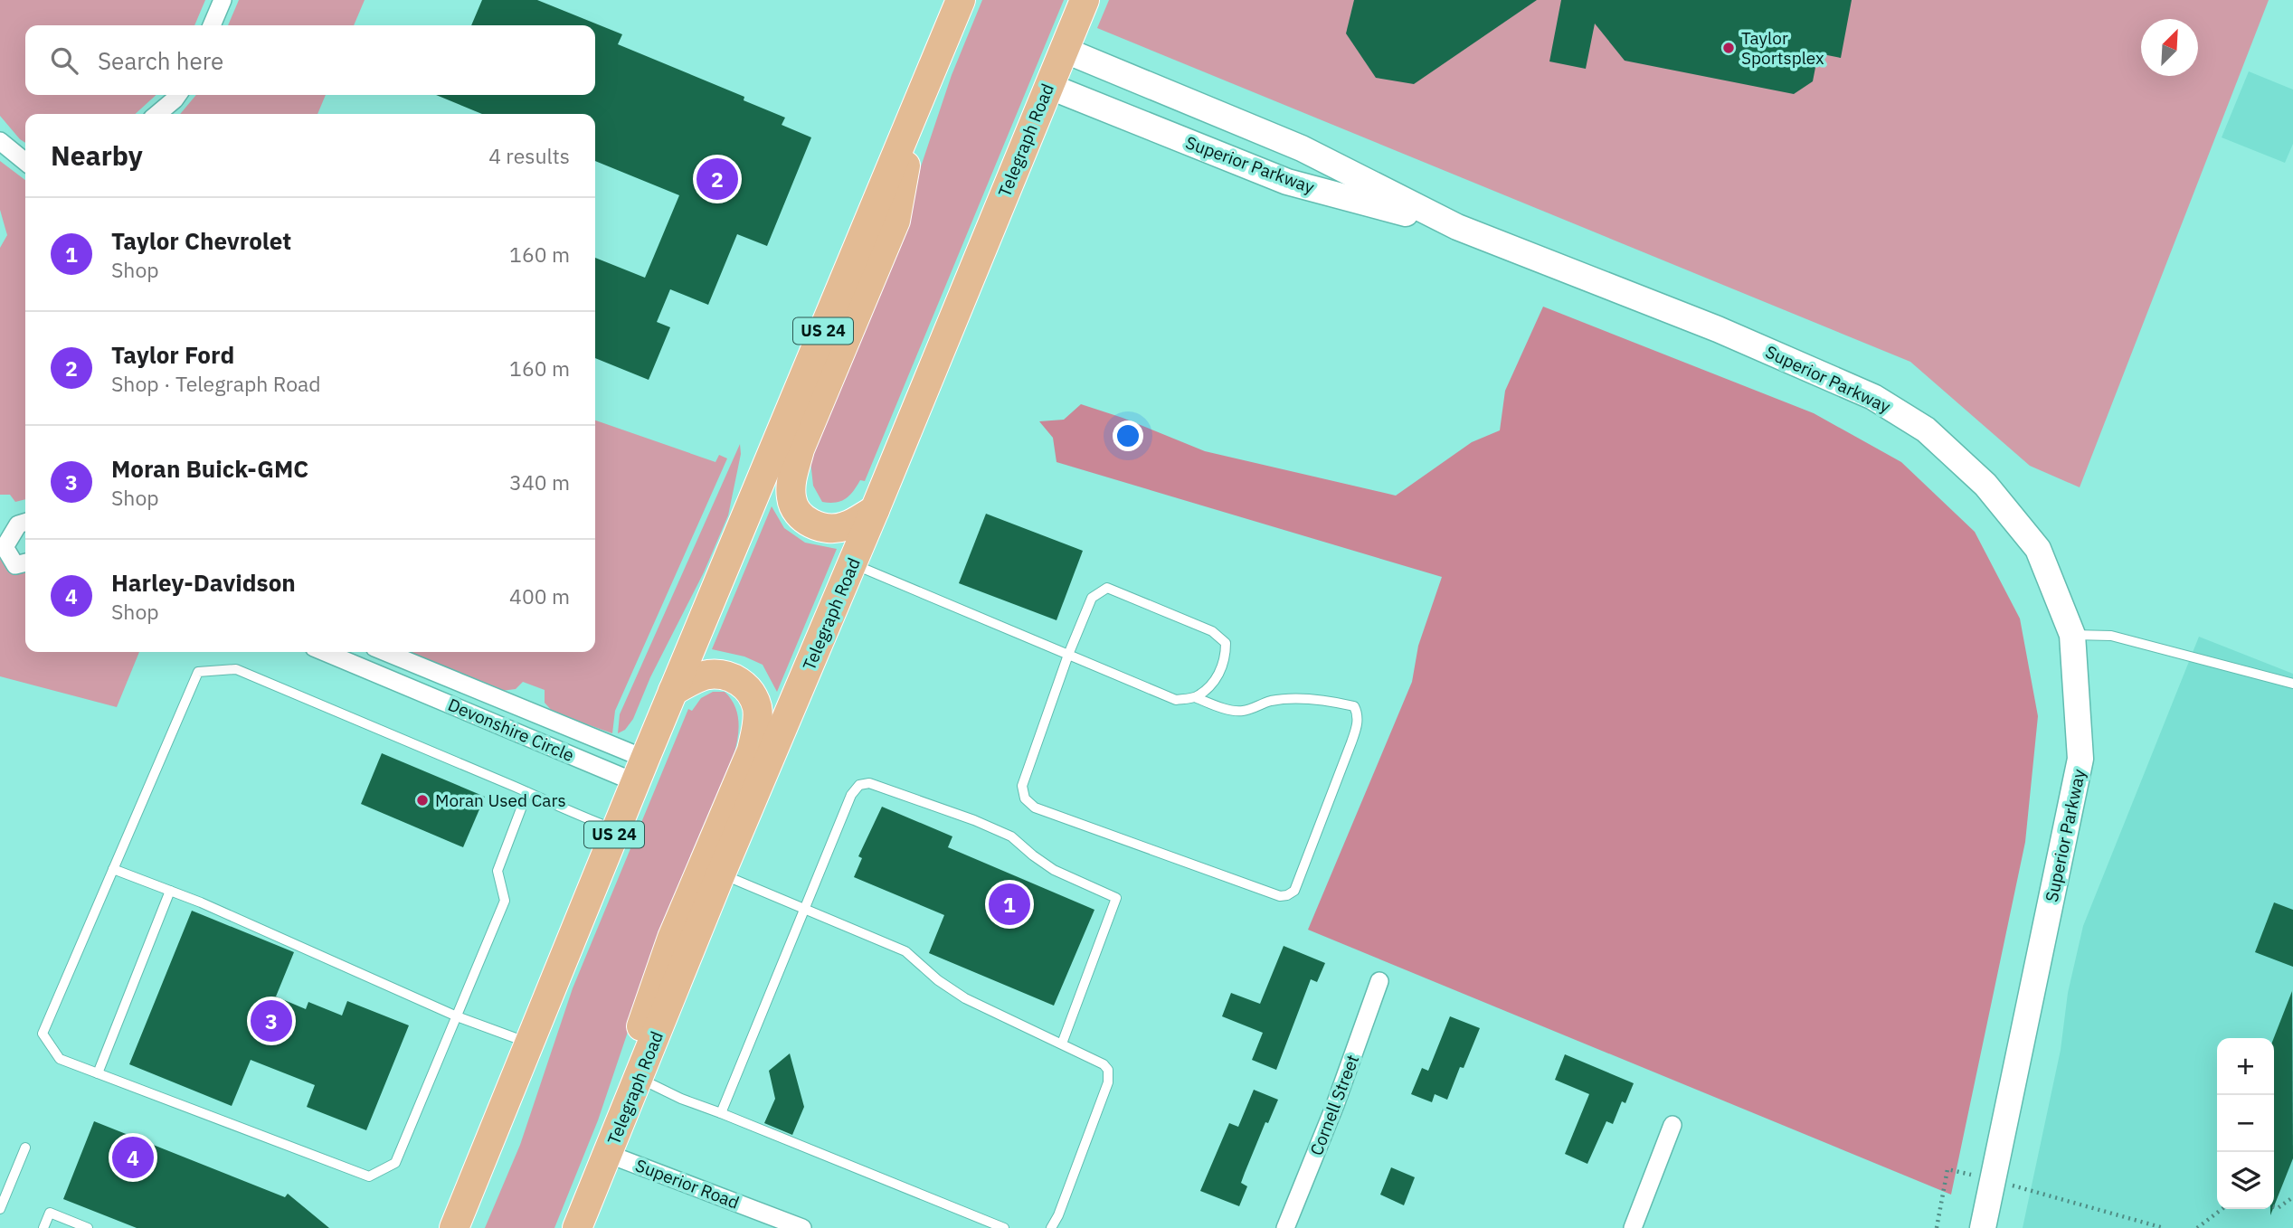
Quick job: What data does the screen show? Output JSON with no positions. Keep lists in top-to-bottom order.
{
  "streets": {
    "main road": ["Telegraph Road", "Superior Parkway", "US 24"],
    "street": ["Devonshire Circle", "Cornell Street", "Superior Road"]
  },
  "crossings": [
    ["Telegraph Road", "Superior Parkway"],
    ["Telegraph Road", "Superior Road"],
    ["US 24", "Devonshire Circle"]
  ],
  "places": ["Taylor Sportsplex", "Moran Used Cars"],
  "north": "top right",
  "page": {
    "search": "Search here",
    "heading": ["Nearby", "4 results"],
    "pins": [
      "2",
      "1",
      "3",
      "4"
    ],
    "list": [
      {
        "mark": "1",
        "name": "Taylor Chevrolet",
        "note": "Shop",
        "value": "160 m"
      },
      {
        "mark": "2",
        "name": "Taylor Ford",
        "note": "Shop · Telegraph Road",
        "value": "160 m"
      },
      {
        "mark": "3",
        "name": "Moran Buick-GMC",
        "note": "Shop",
        "value": "340 m"
      },
      {
        "mark": "4",
        "name": "Harley-Davidson",
        "note": "Shop",
        "value": "400 m"
      }
    ],
    "map_buttons": ["+", "−"]
  }
}
